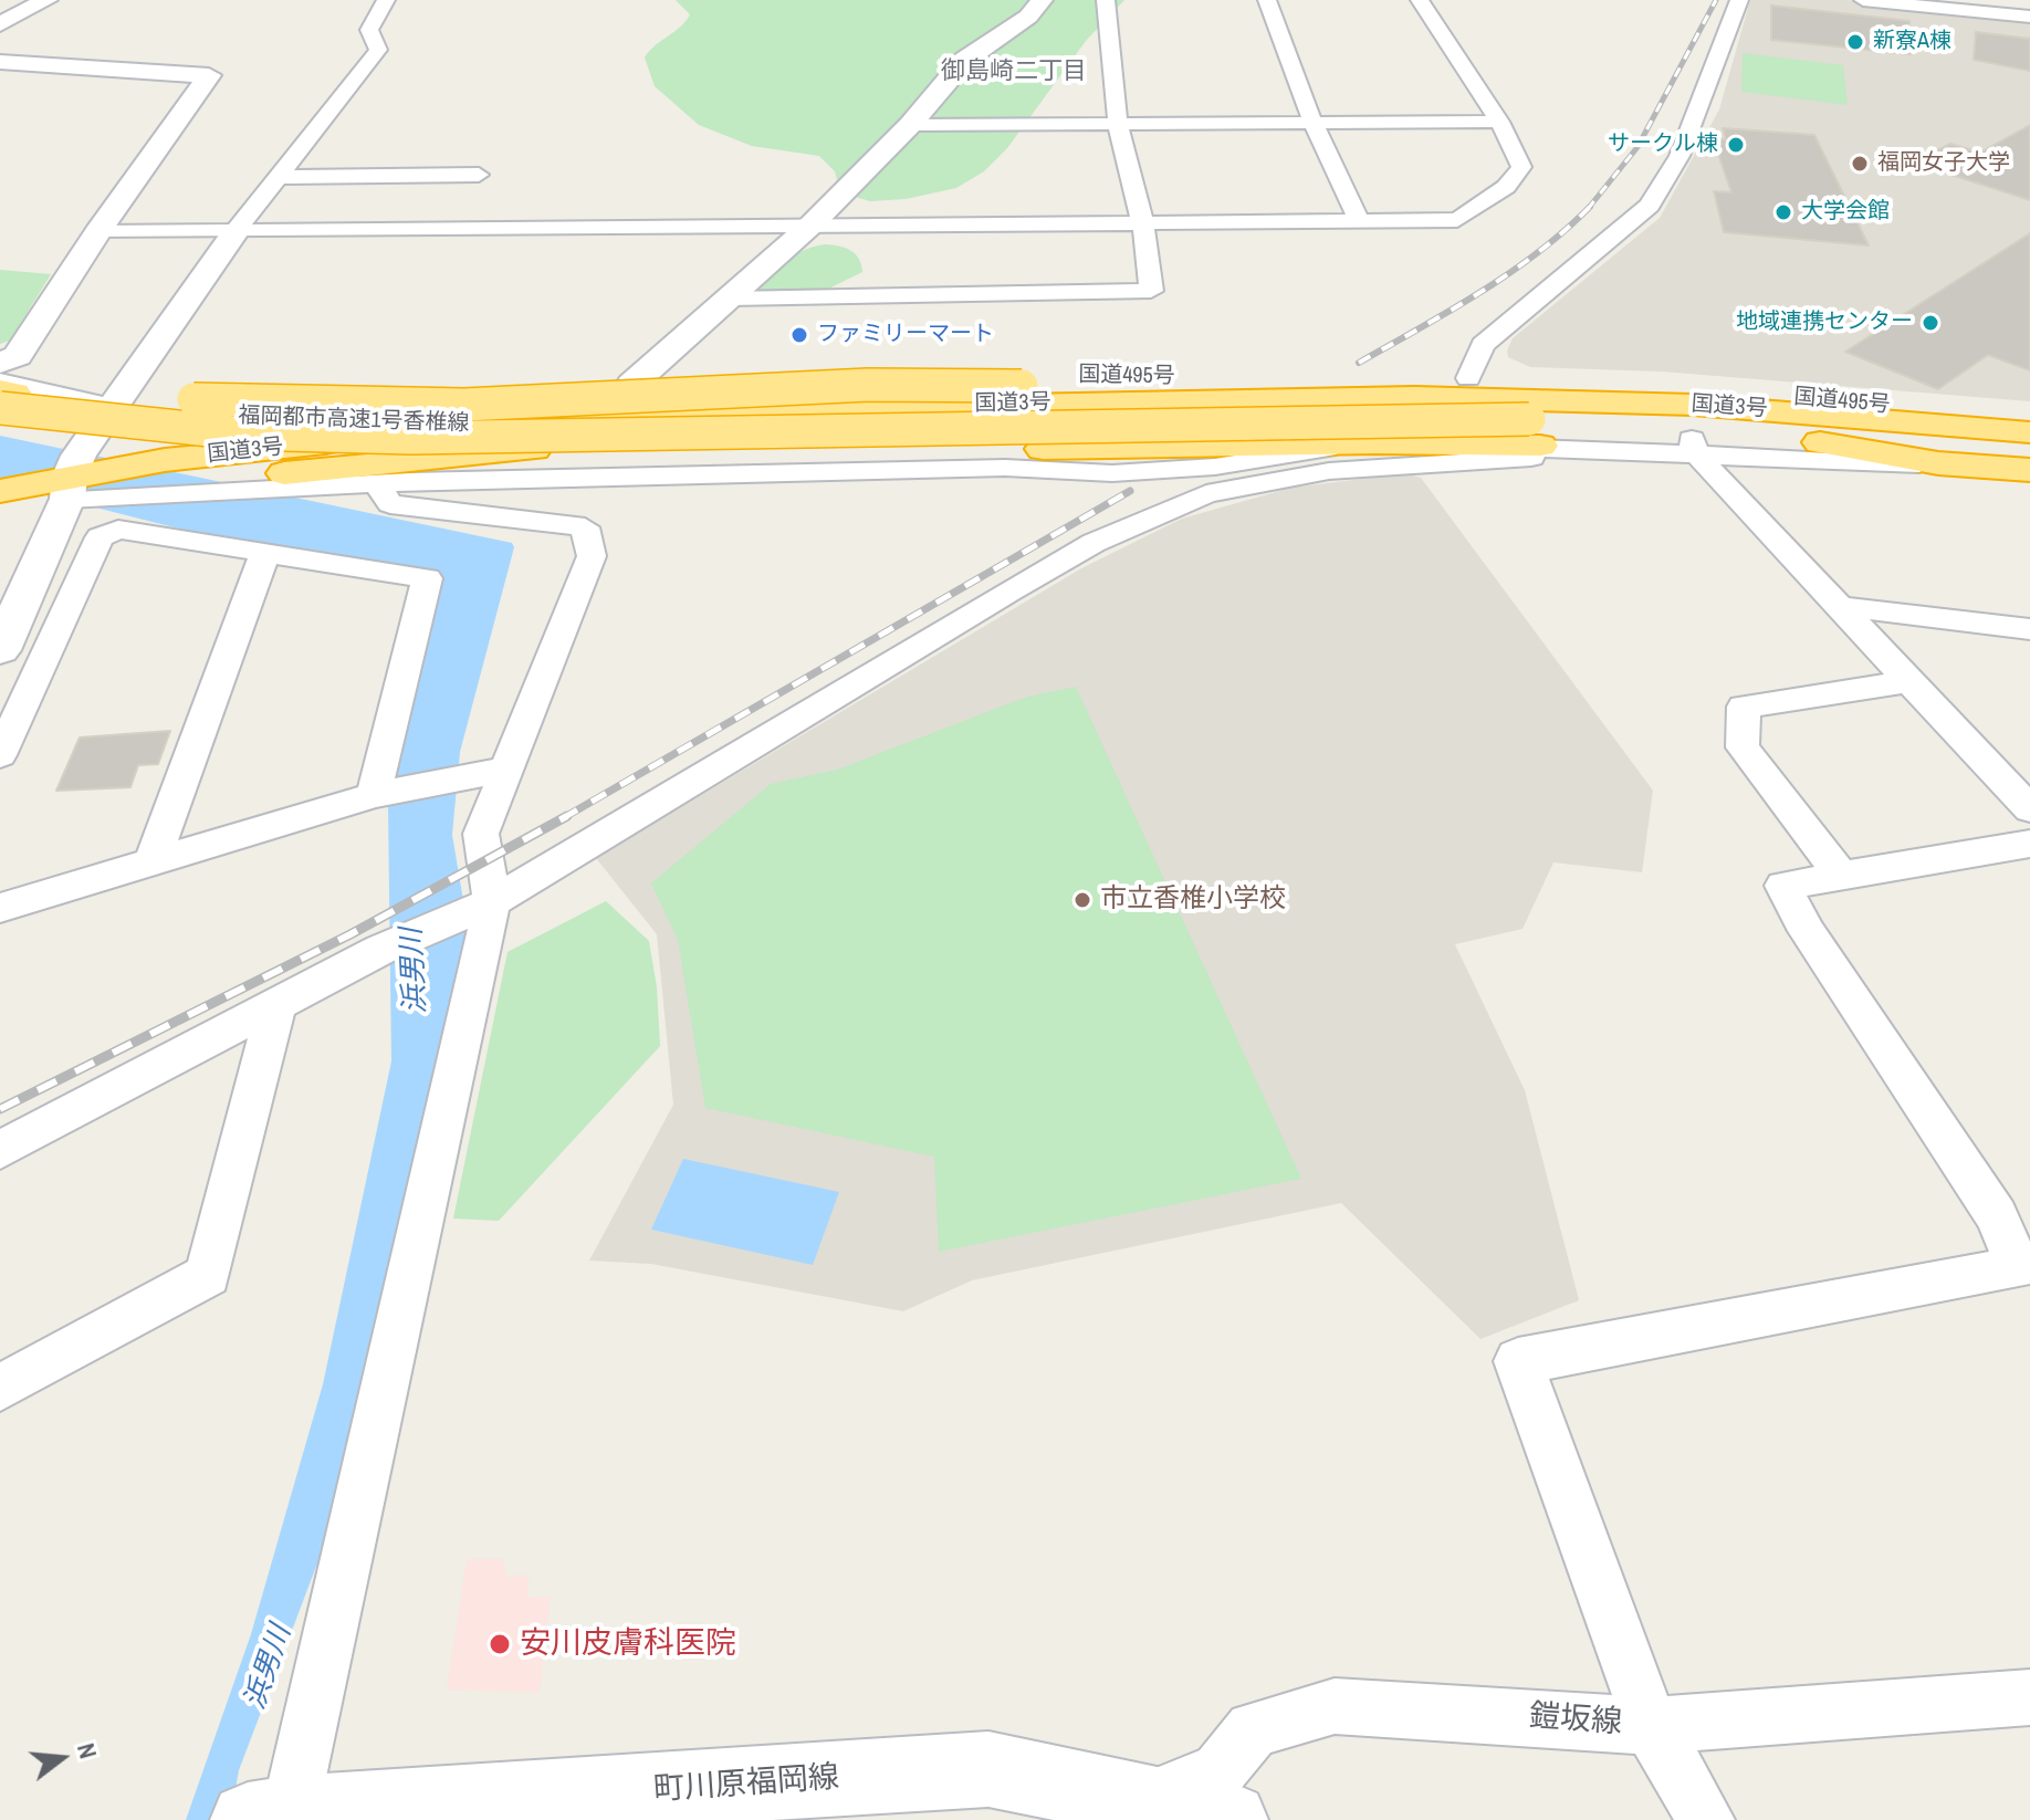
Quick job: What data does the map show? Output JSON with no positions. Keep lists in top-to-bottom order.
{
  "streets": {
    "highway": ["国道495号", "国道3号", "福岡都市高速1号香椎線"],
    "street": ["鎧坂線", "町川原福岡線"]
  },
  "crossings": [
    ["国道495号", "国道3号"],
    ["鎧坂線", "町川原福岡線"]
  ],
  "districts": ["御島崎二丁目"],
  "water": ["浜男川"],
  "places": [
    "新寮A棟",
    "サークル棟",
    "福岡女子大学",
    "大学会館",
    "地域連携センター",
    "ファミリーマート",
    "市立香椎小学校",
    "安川皮膚科医院"
  ],
  "north": "right"
}
